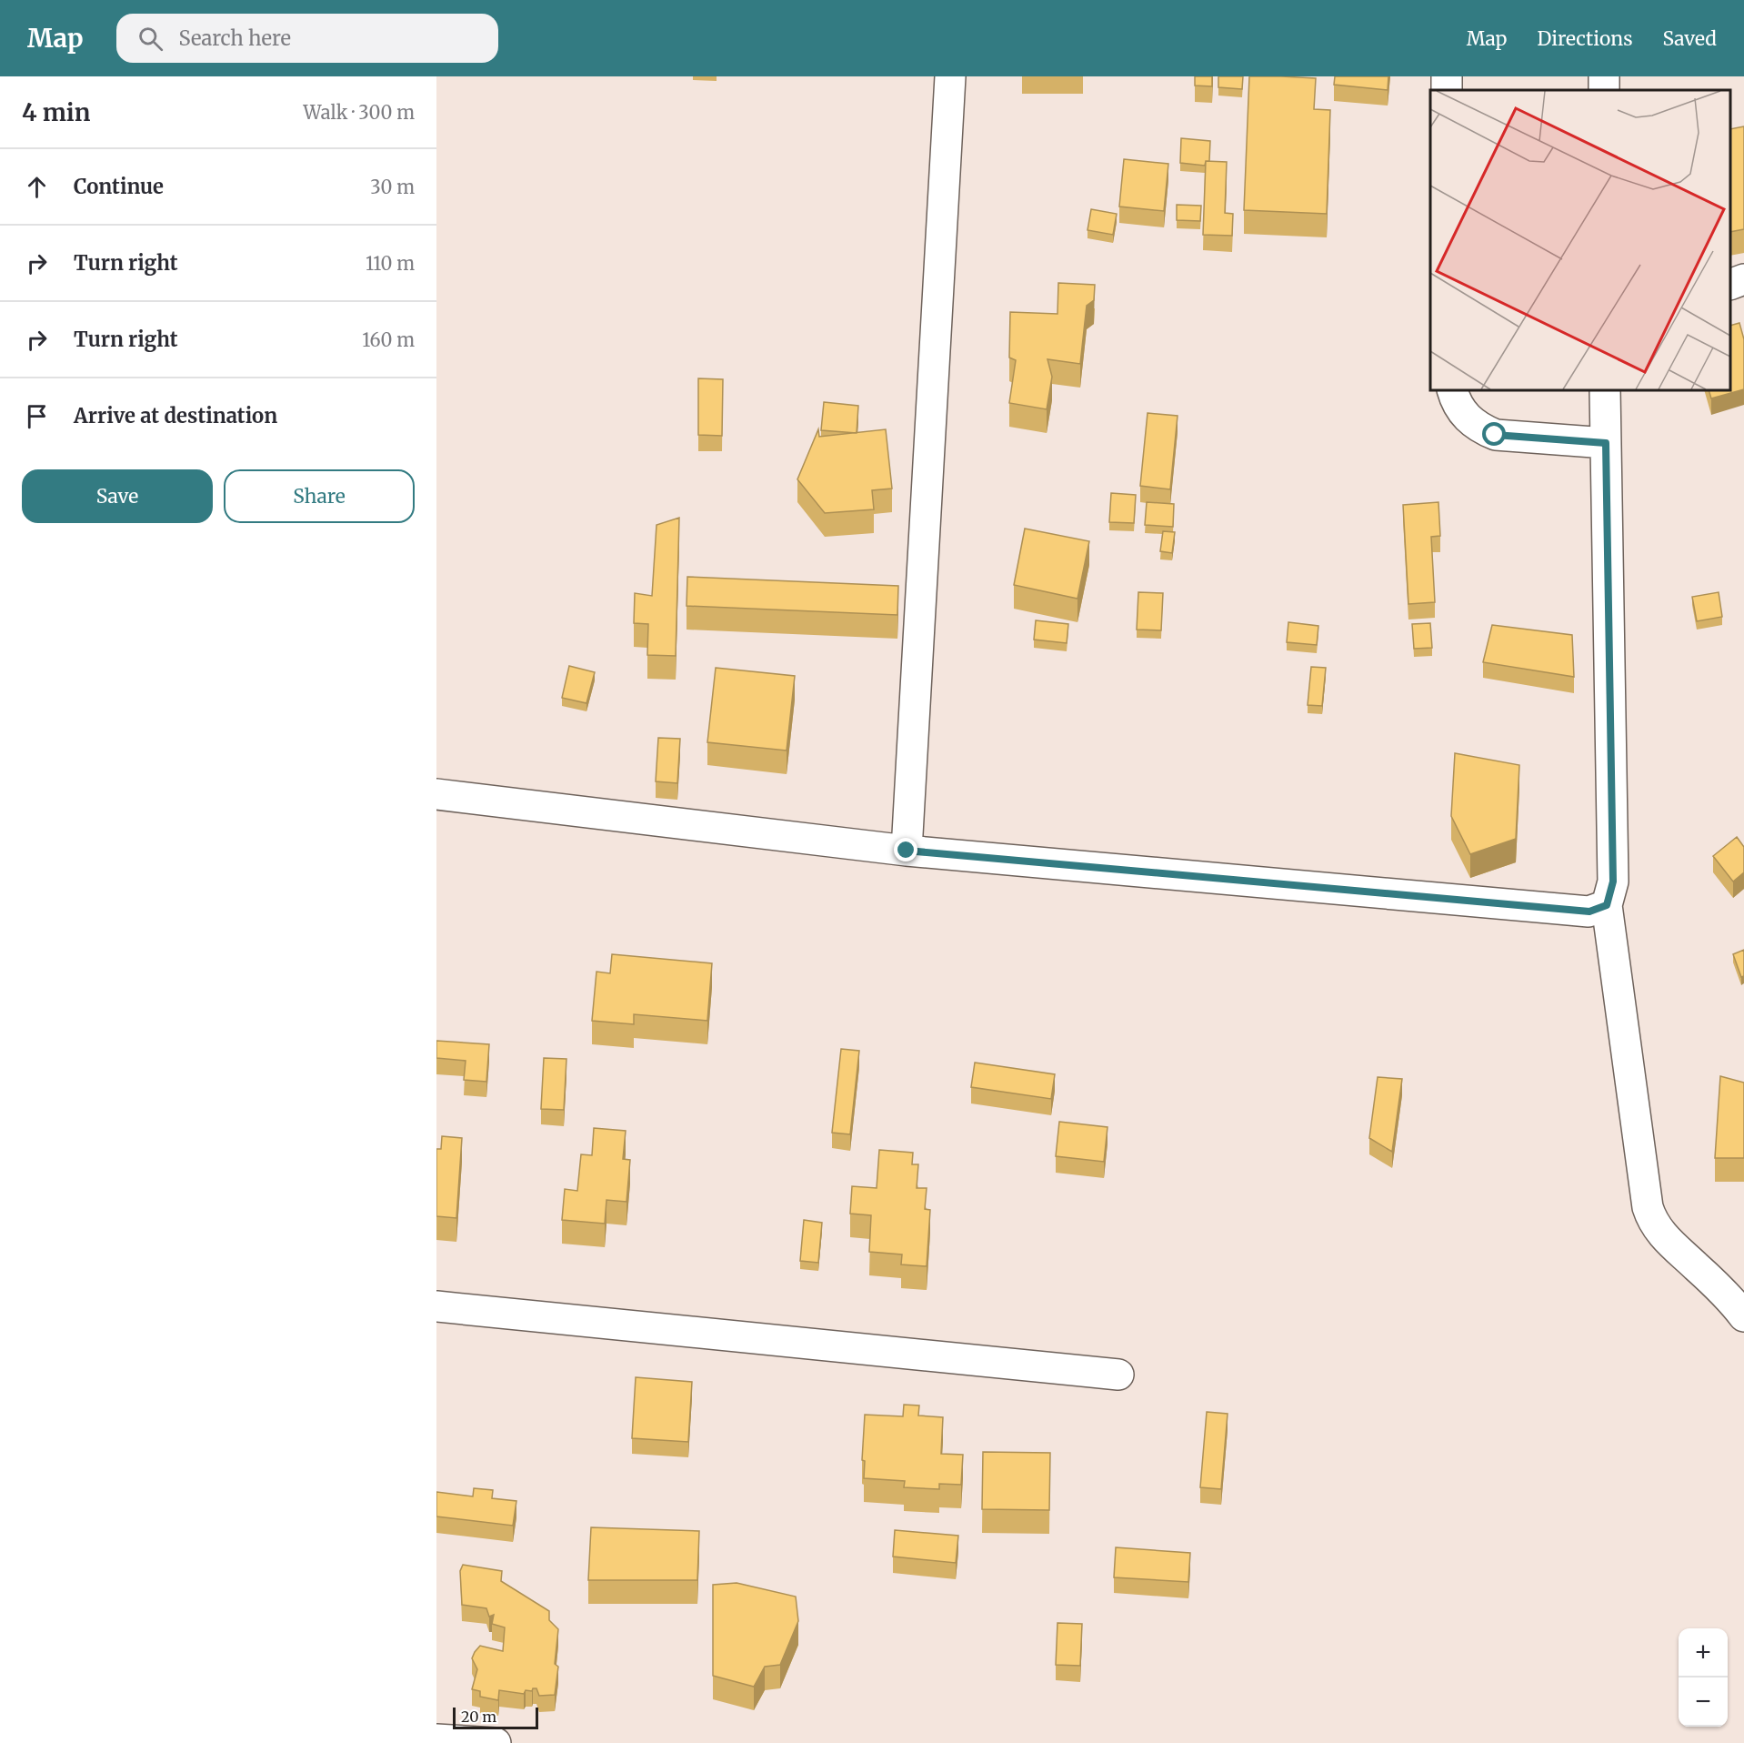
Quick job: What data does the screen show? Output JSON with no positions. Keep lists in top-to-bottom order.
{
  "scale_bar": "20 m",
  "page": {
    "header": "Map",
    "search": "Search here",
    "nav": ["Map", "Directions", "Saved"],
    "heading": ["4 min", "Walk · 300 m"],
    "list": [
      ["Continue", "30 m"],
      ["Turn right", "110 m"],
      ["Turn right", "160 m"],
      "Arrive at destination"
    ],
    "buttons": ["Save", "Share"],
    "map_buttons": ["+", "−"],
    "scale": "20 m"
  }
}
